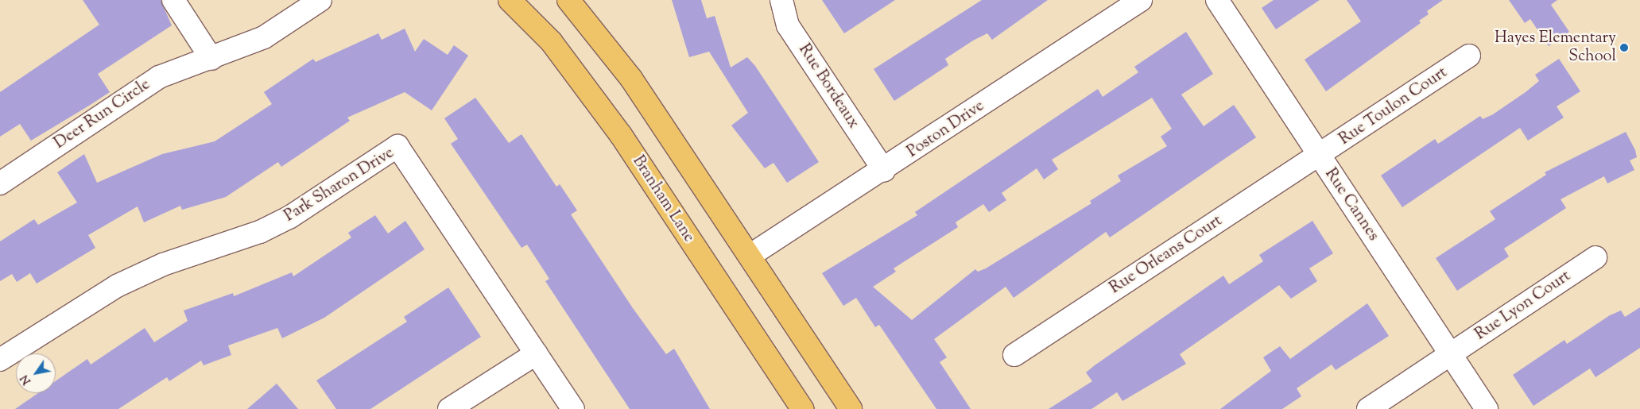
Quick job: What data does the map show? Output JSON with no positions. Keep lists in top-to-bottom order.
{
  "streets": {
    "main road": ["Branham Lane"],
    "street": [
      "Rue Bordeaux",
      "Rue Toulon Court",
      "Deer Run Circle",
      "Poston Drive",
      "Park Sharon Drive",
      "Rue Cannes",
      "Rue Orleans Court",
      "Rue Lyon Court"
    ]
  },
  "crossings": [
    ["Rue Bordeaux", "Poston Drive"],
    ["Rue Toulon Court", "Rue Cannes"],
    ["Rue Toulon Court", "Rue Orleans Court"],
    ["Rue Cannes", "Rue Orleans Court"],
    ["Rue Cannes", "Rue Lyon Court"]
  ],
  "places": ["Hayes Elementary School"],
  "north": "bottom left"
}
